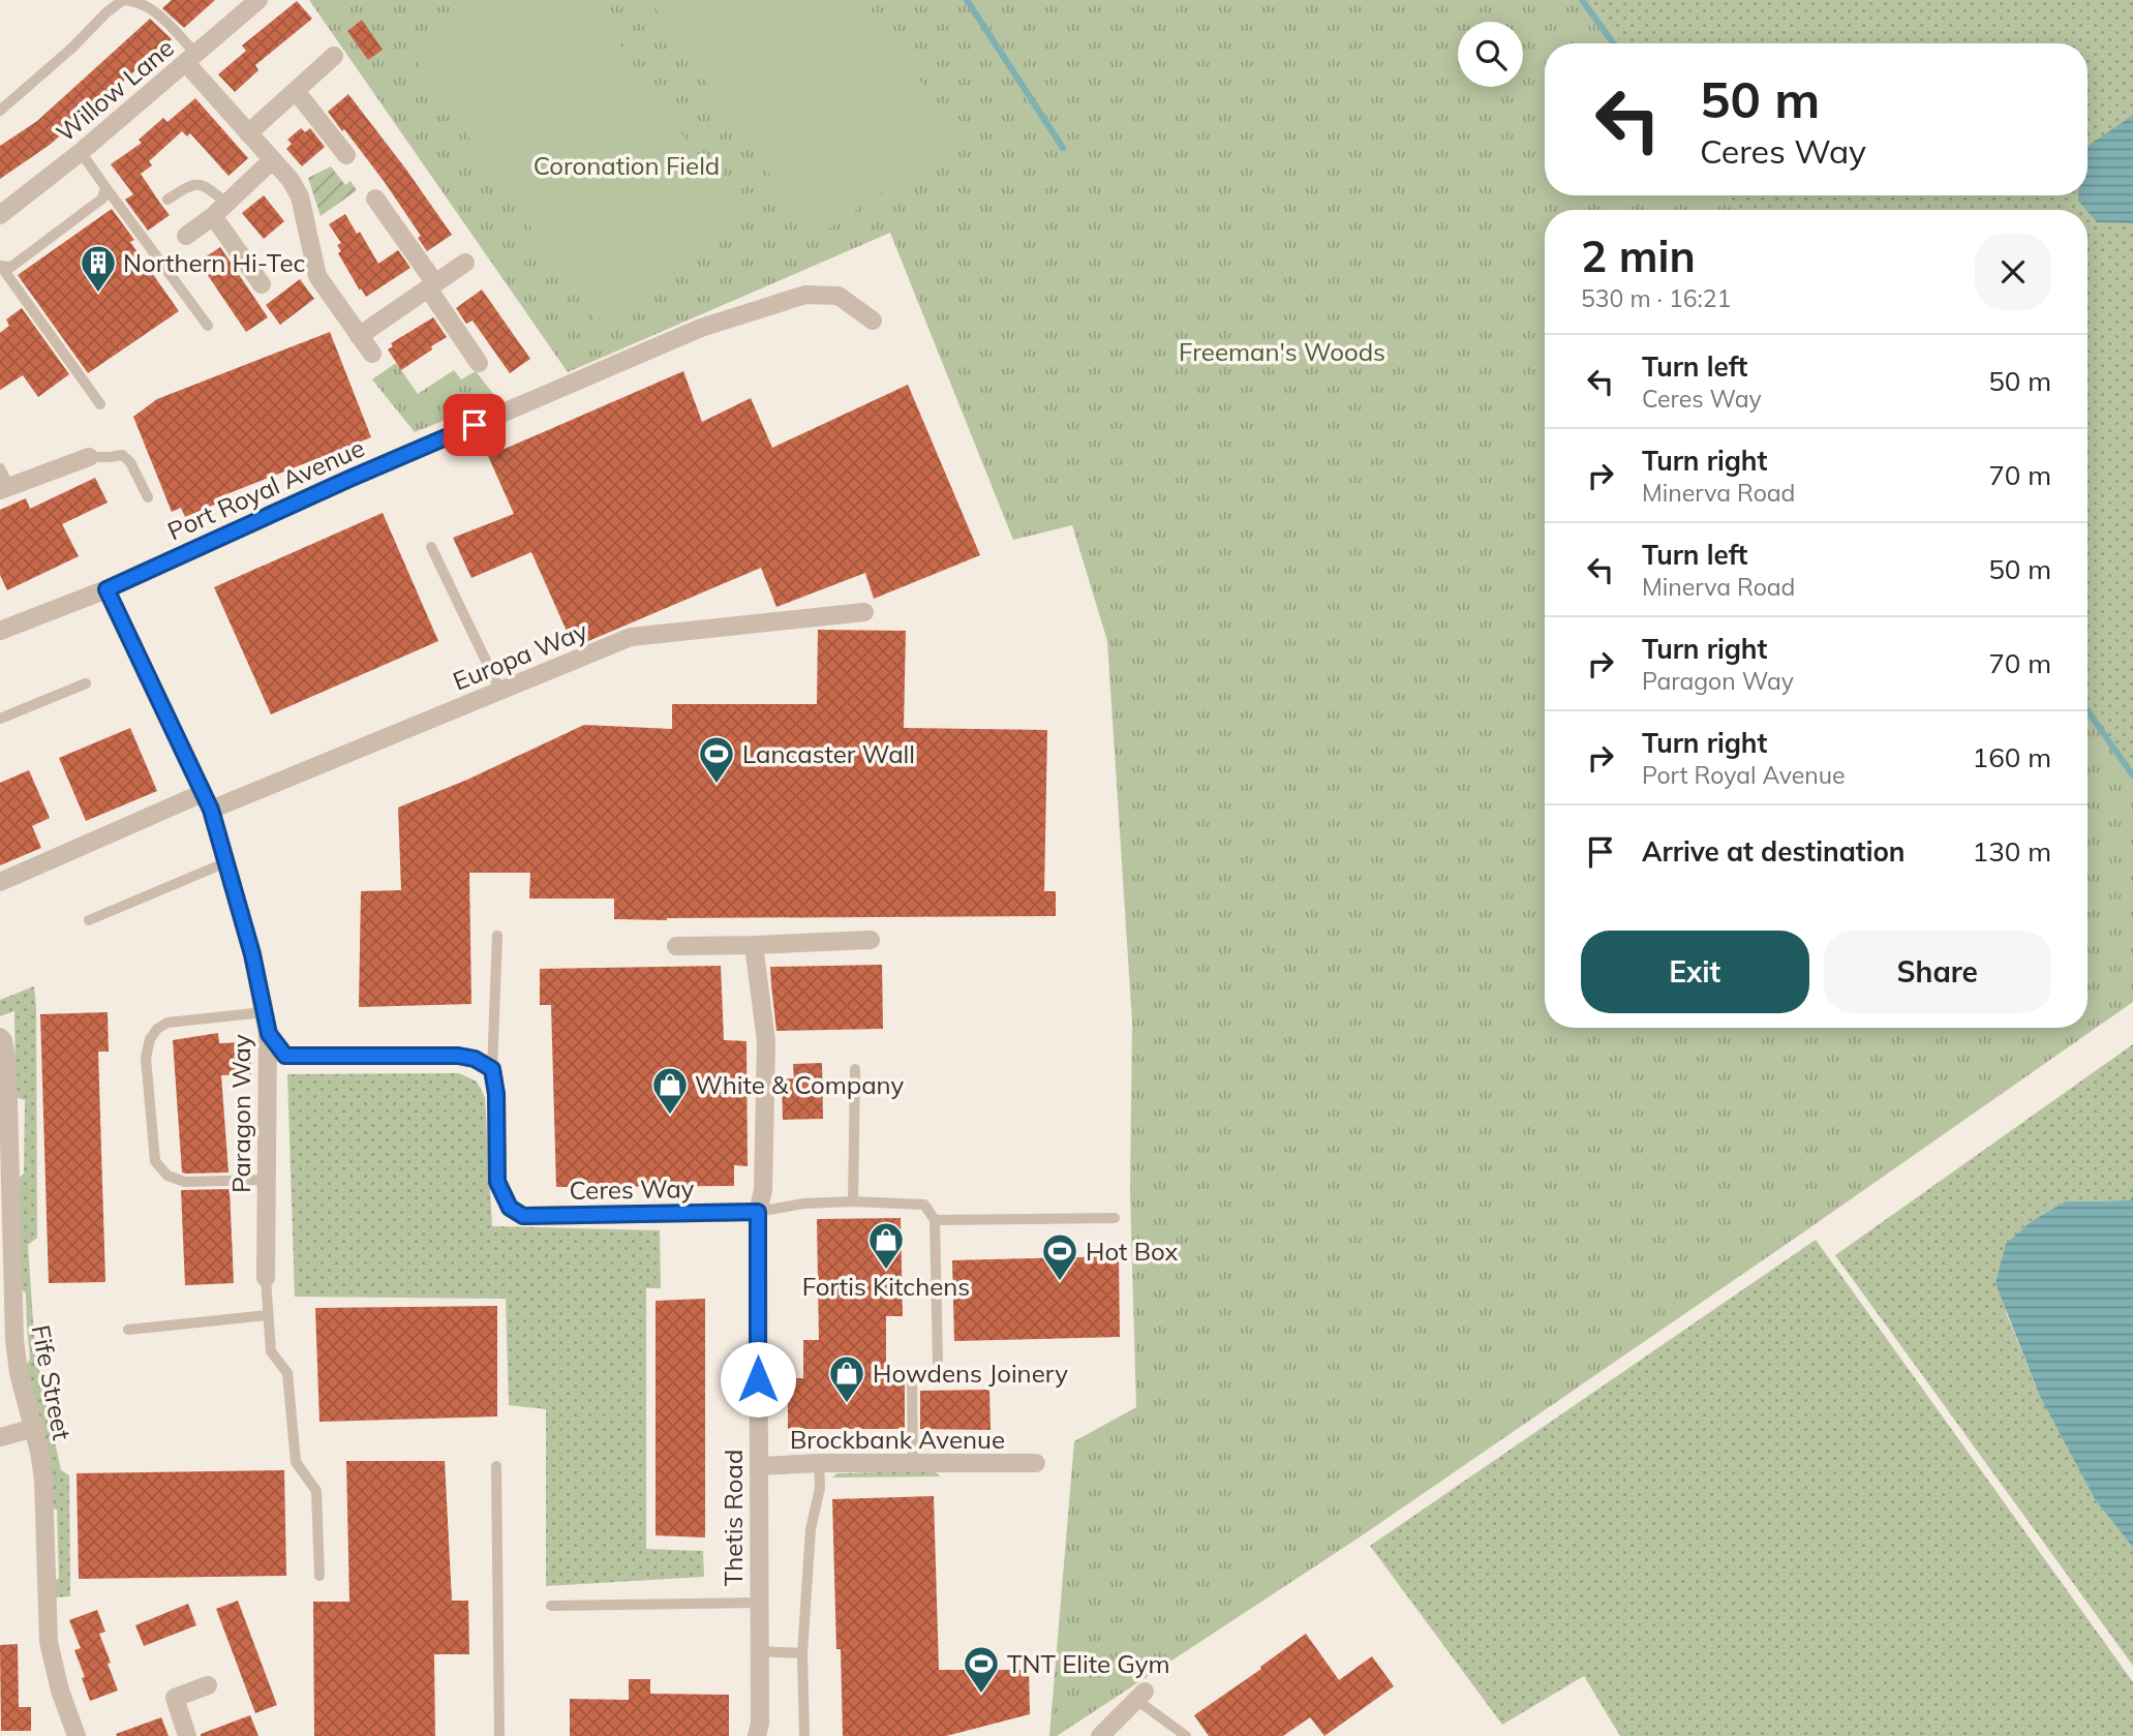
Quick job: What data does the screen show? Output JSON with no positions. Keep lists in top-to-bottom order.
{
  "streets": {
    "street": [
      "Willow Lane",
      "Port Royal Avenue",
      "Europa Way",
      "Paragon Way",
      "Ceres Way",
      "Fife Street",
      "Brockbank Avenue",
      "Thetis Road"
    ]
  },
  "crossings": [
    ["Port Royal Avenue", "Paragon Way"],
    ["Europa Way", "Paragon Way"],
    ["Ceres Way", "Thetis Road"],
    ["Brockbank Avenue", "Thetis Road"]
  ],
  "parks": ["Coronation Field", "Freeman's Woods"],
  "places": {
    "building": ["Northern Hi-Tec"],
    "sports": ["Lancaster Wall", "Hot Box", "TNT Elite Gym"],
    "shop": ["White & Company", "Fortis Kitchens", "Howdens Joinery"]
  },
  "page": {
    "turn": ["50 m", "Ceres Way"],
    "heading": ["2 min", "530 m · 16:21"],
    "list": [
      {
        "name": "Turn left",
        "note": "Ceres Way",
        "value": "50 m"
      },
      {
        "name": "Turn right",
        "note": "Minerva Road",
        "value": "70 m"
      },
      {
        "name": "Turn left",
        "note": "Minerva Road",
        "value": "50 m"
      },
      {
        "name": "Turn right",
        "note": "Paragon Way",
        "value": "70 m"
      },
      {
        "name": "Turn right",
        "note": "Port Royal Avenue",
        "value": "160 m"
      },
      {
        "name": "Arrive at destination",
        "value": "130 m"
      }
    ],
    "buttons": ["Exit", "Share"]
  }
}
